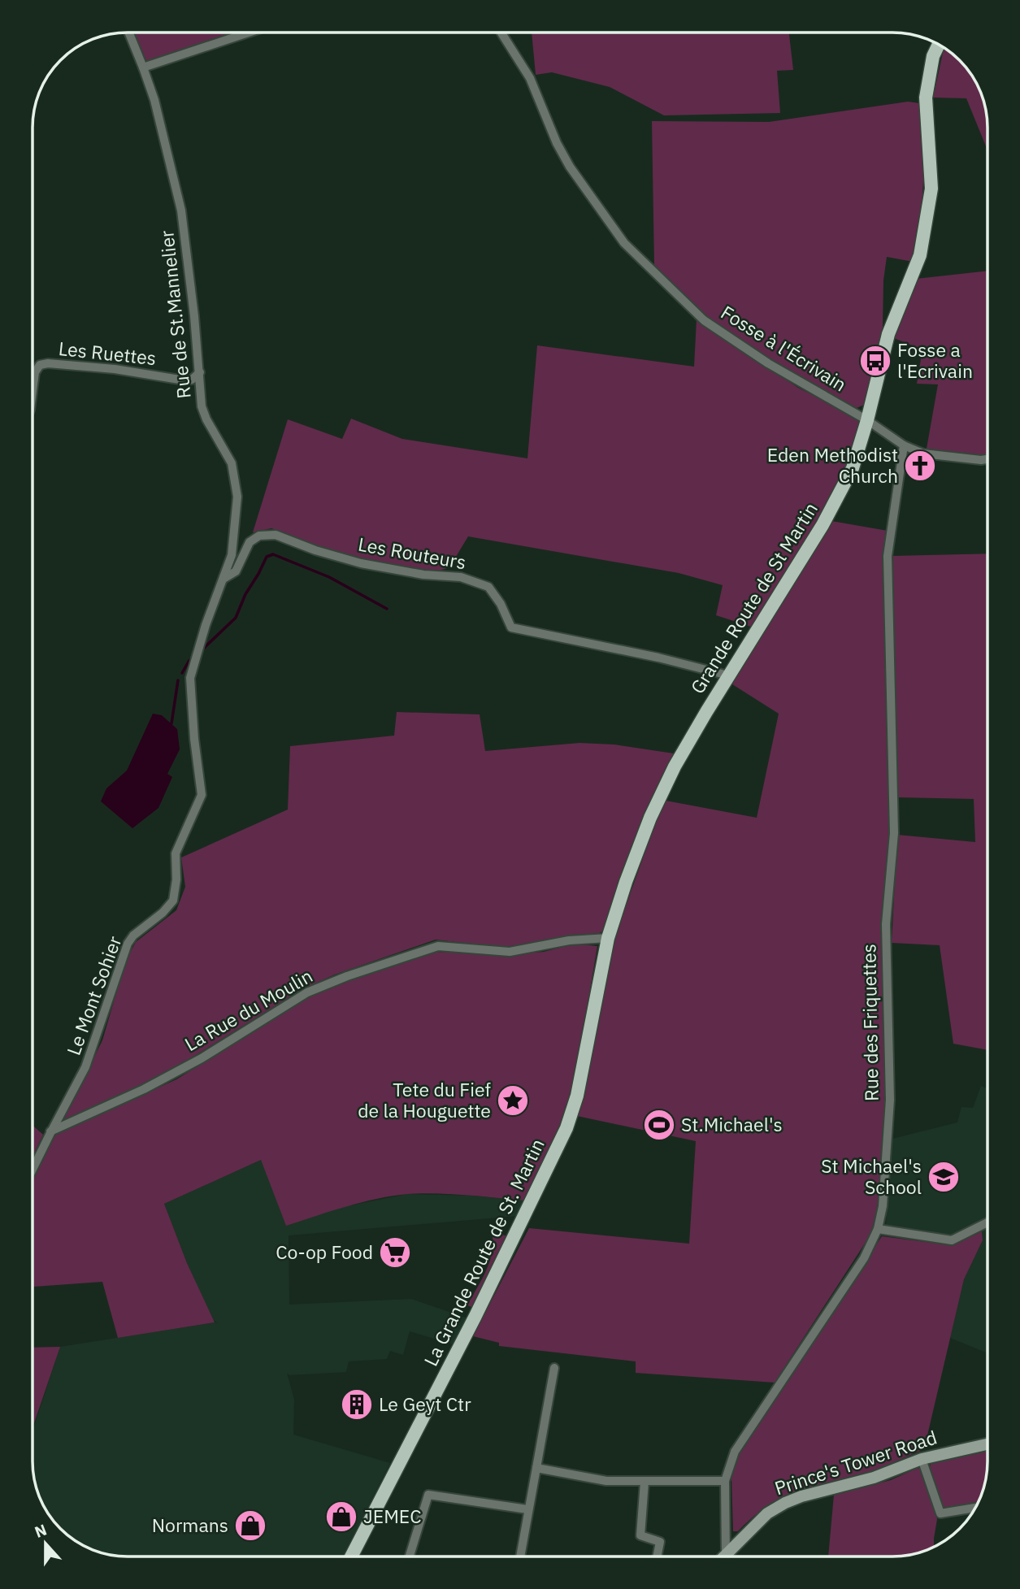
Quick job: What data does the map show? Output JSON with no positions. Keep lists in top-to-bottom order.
{
  "streets": {
    "main road": ["Grande Route de St Martin", "La Grande Route de St. Martin", "Prince's Tower Road"],
    "street": [
      "Rue de St.Mannelier",
      "Fosse à l'Écrivain",
      "Les Ruettes",
      "Les Routeurs",
      "Le Mont Sohier",
      "La Rue du Moulin",
      "Rue des Friquettes"
    ]
  },
  "crossings": [
    ["Rue de St.Mannelier", "Les Ruettes"],
    ["Rue de St.Mannelier", "Les Routeurs"],
    ["Rue de St.Mannelier", "Le Mont Sohier"],
    ["Fosse à l'Écrivain", "Grande Route de St Martin"],
    ["Fosse à l'Écrivain", "Rue des Friquettes"],
    ["Les Routeurs", "Grande Route de St Martin"],
    ["Grande Route de St Martin", "La Rue du Moulin"],
    ["Grande Route de St Martin", "La Grande Route de St. Martin"],
    ["Le Mont Sohier", "La Rue du Moulin"],
    ["La Rue du Moulin", "La Grande Route de St. Martin"],
    ["Rue des Friquettes", "Prince's Tower Road"]
  ],
  "places": {
    "bus stop": ["Fosse a l'Ecrivain"],
    "church": ["Eden Methodist Church"],
    "place": ["Tete du Fief de la Houguette"],
    "sports": ["St.Michael's"],
    "school or university": ["St Michael's School"],
    "supermarket": ["Co-op Food"],
    "building": ["Le Geyt Ctr"],
    "shop": ["JEMEC", "Normans"]
  },
  "north": "top"
}
